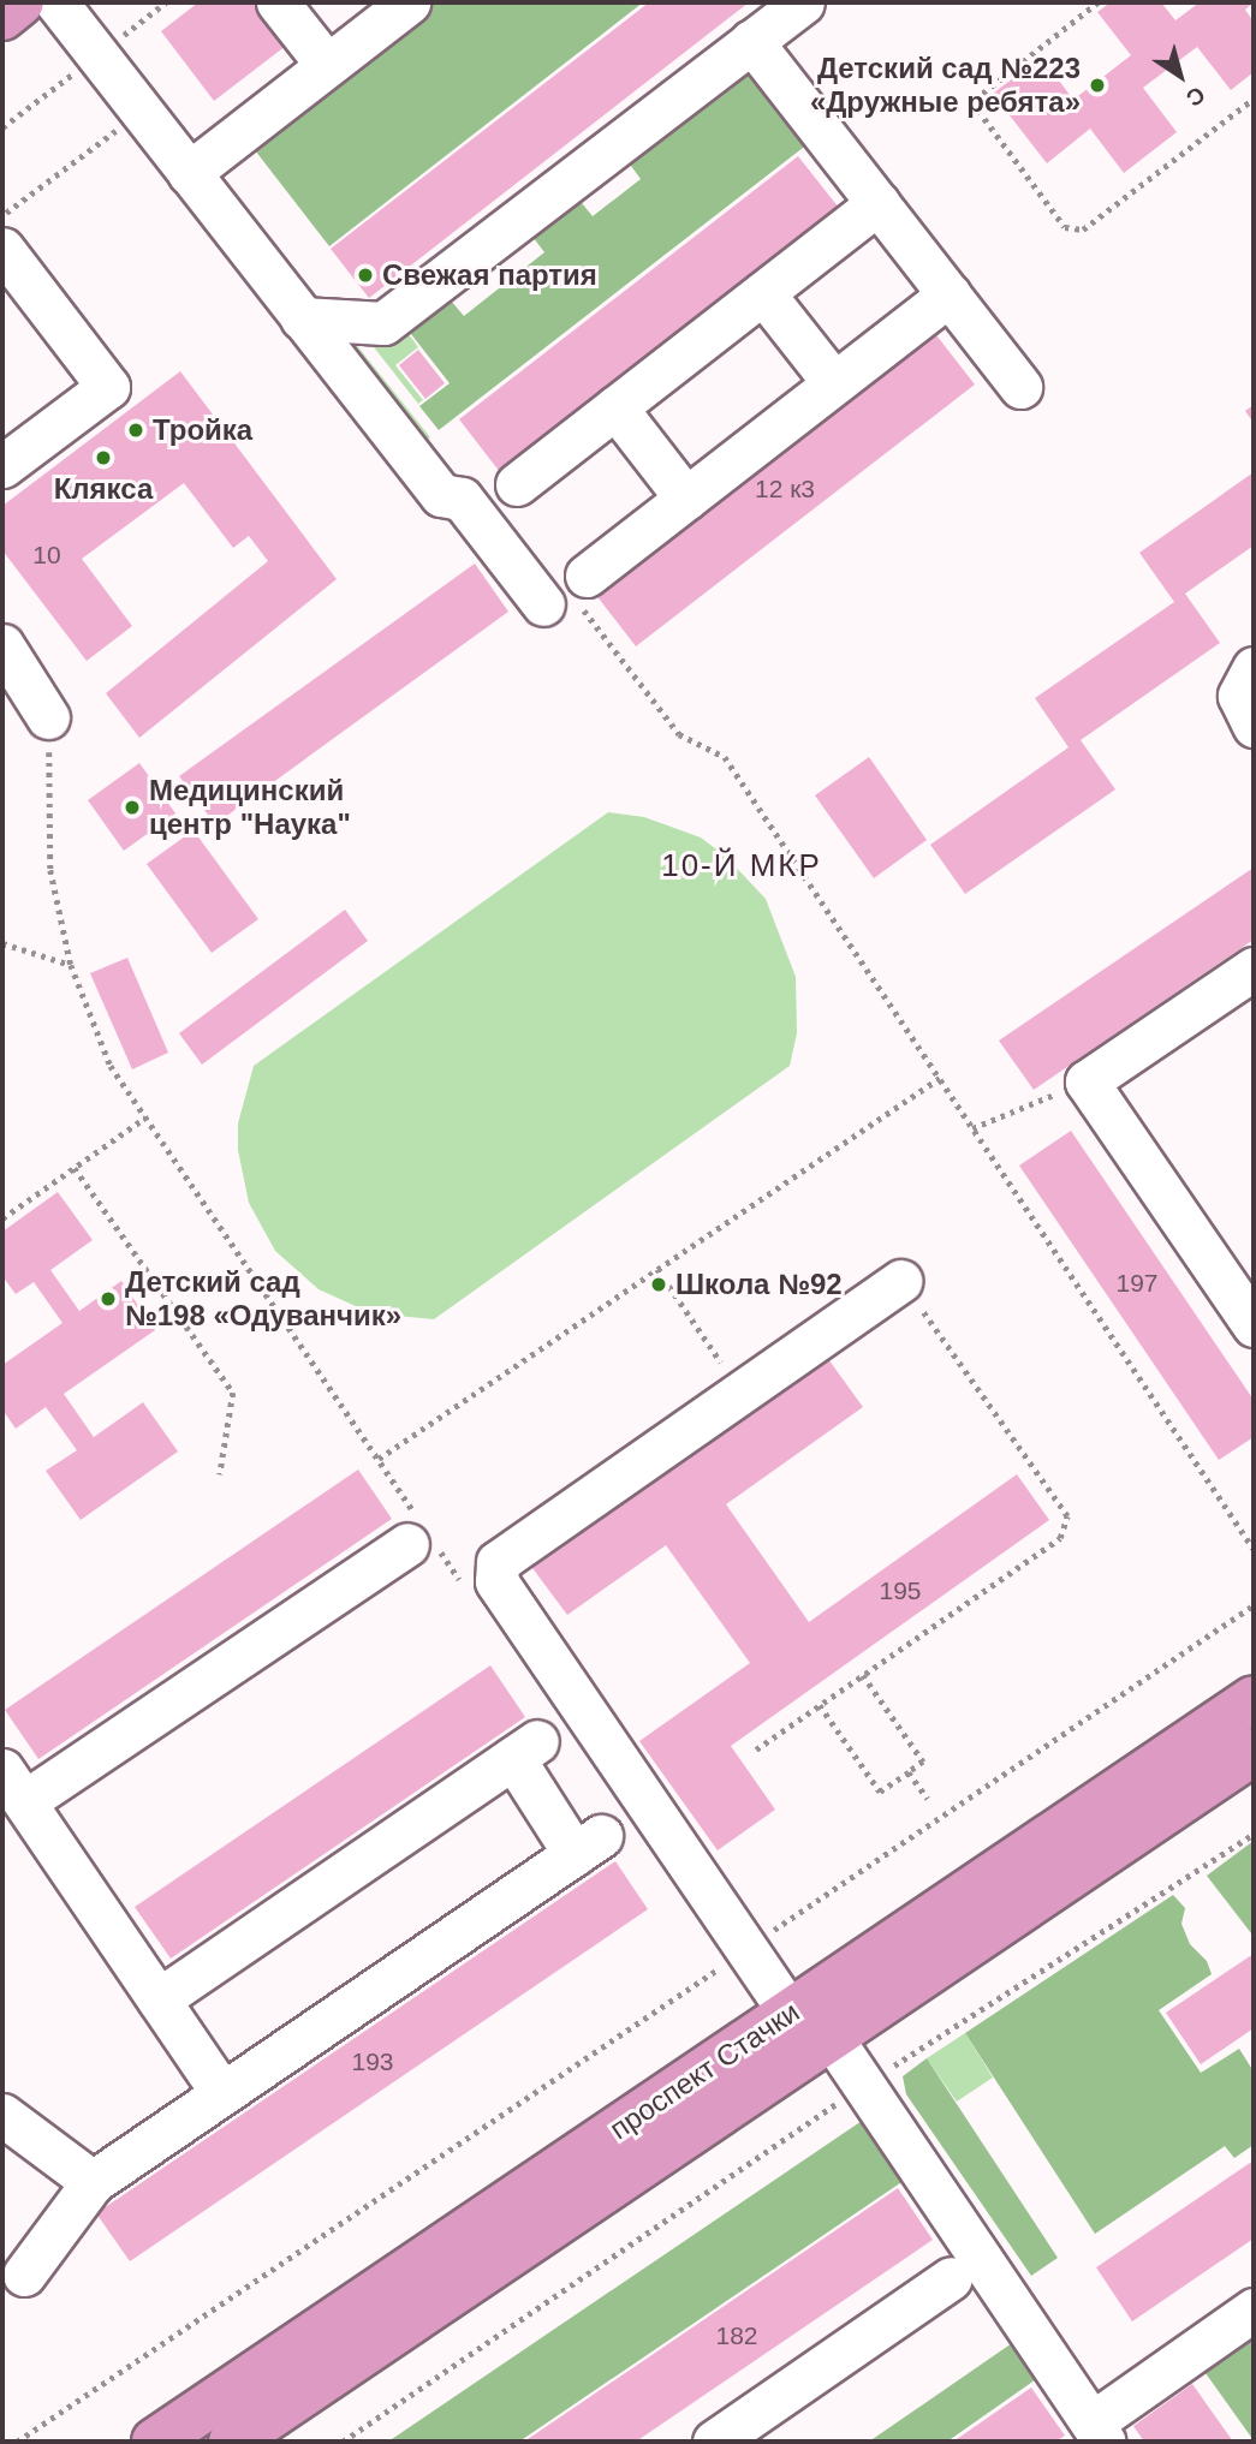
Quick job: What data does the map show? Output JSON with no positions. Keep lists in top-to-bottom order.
{
  "streets": {
    "main road": ["проспект Стачки"]
  },
  "districts": ["10-Й МКР"],
  "places": [
    "Детский сад №223 «Дружные ребята»",
    "Свежая партия",
    "Тройка",
    "Клякса",
    "Медицинский центр \"Наука\"",
    "Школа №92",
    "Детский сад №198 «Одуванчик»"
  ],
  "house_numbers": [
    "12 к3",
    "10",
    "197",
    "195",
    "193",
    "182"
  ],
  "north": "bottom right"
}
